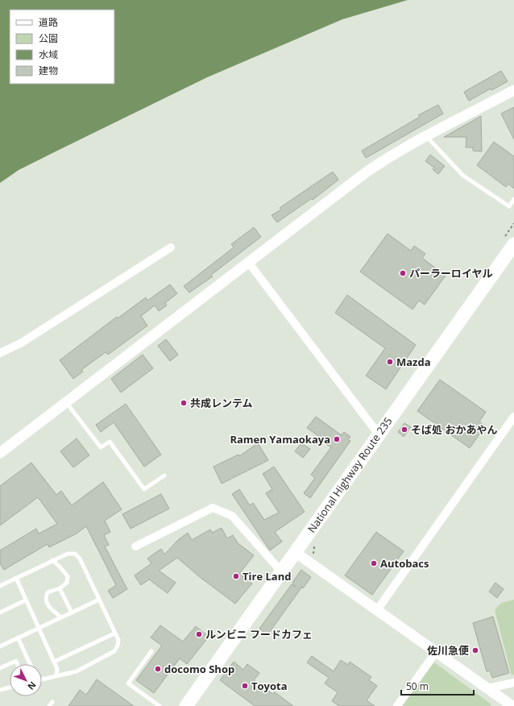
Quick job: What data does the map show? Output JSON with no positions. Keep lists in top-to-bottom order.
{
  "streets": {
    "highway": ["National Highway Route 235"]
  },
  "places": [
    "パーラーロイヤル",
    "Mazda",
    "共成レンテム",
    "そば処 おかあやん",
    "Ramen Yamaokaya",
    "Autobacs",
    "Tire Land",
    "ルンビニ フードカフェ",
    "佐川急便",
    "docomo Shop",
    "Toyota"
  ],
  "legend": [
    "道路",
    "公園",
    "水域",
    "建物"
  ],
  "scale_bar": "50 m",
  "north": "bottom right"
}
